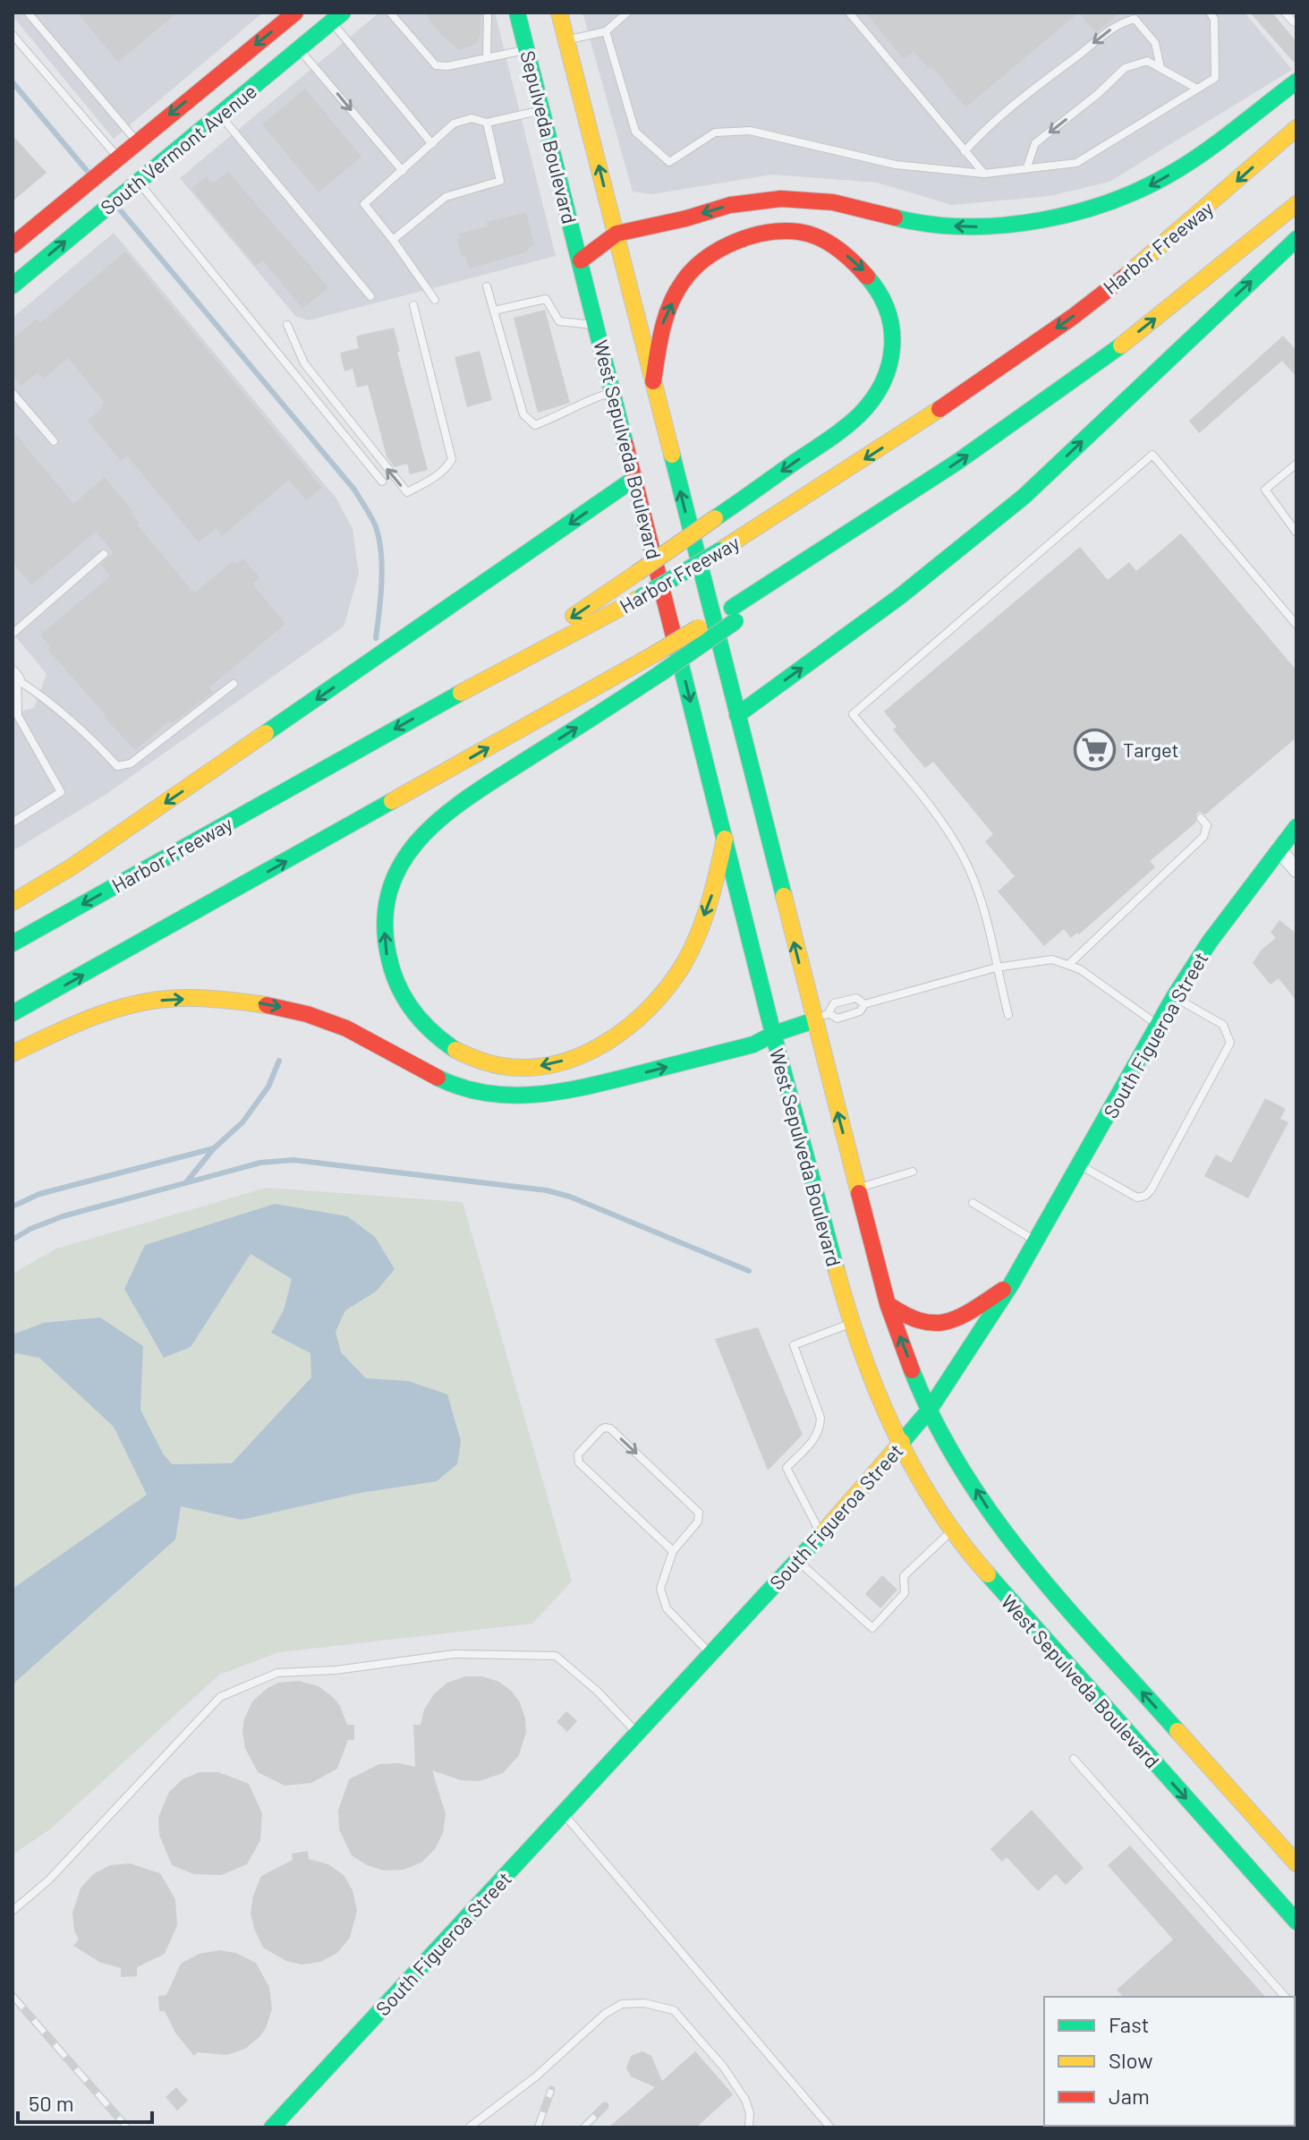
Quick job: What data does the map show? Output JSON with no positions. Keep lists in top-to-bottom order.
{
  "streets": {
    "main road": [
      "Sepulveda Boulevard",
      "South Vermont Avenue",
      "Harbor Freeway",
      "West Sepulveda Boulevard",
      "South Figueroa Street"
    ]
  },
  "crossings": [
    ["Sepulveda Boulevard", "West Sepulveda Boulevard"],
    ["West Sepulveda Boulevard", "South Figueroa Street"]
  ],
  "places": {
    "supermarket": ["Target"]
  },
  "legend": ["Fast", "Slow", "Jam"],
  "scale_bar": "50 m"
}
